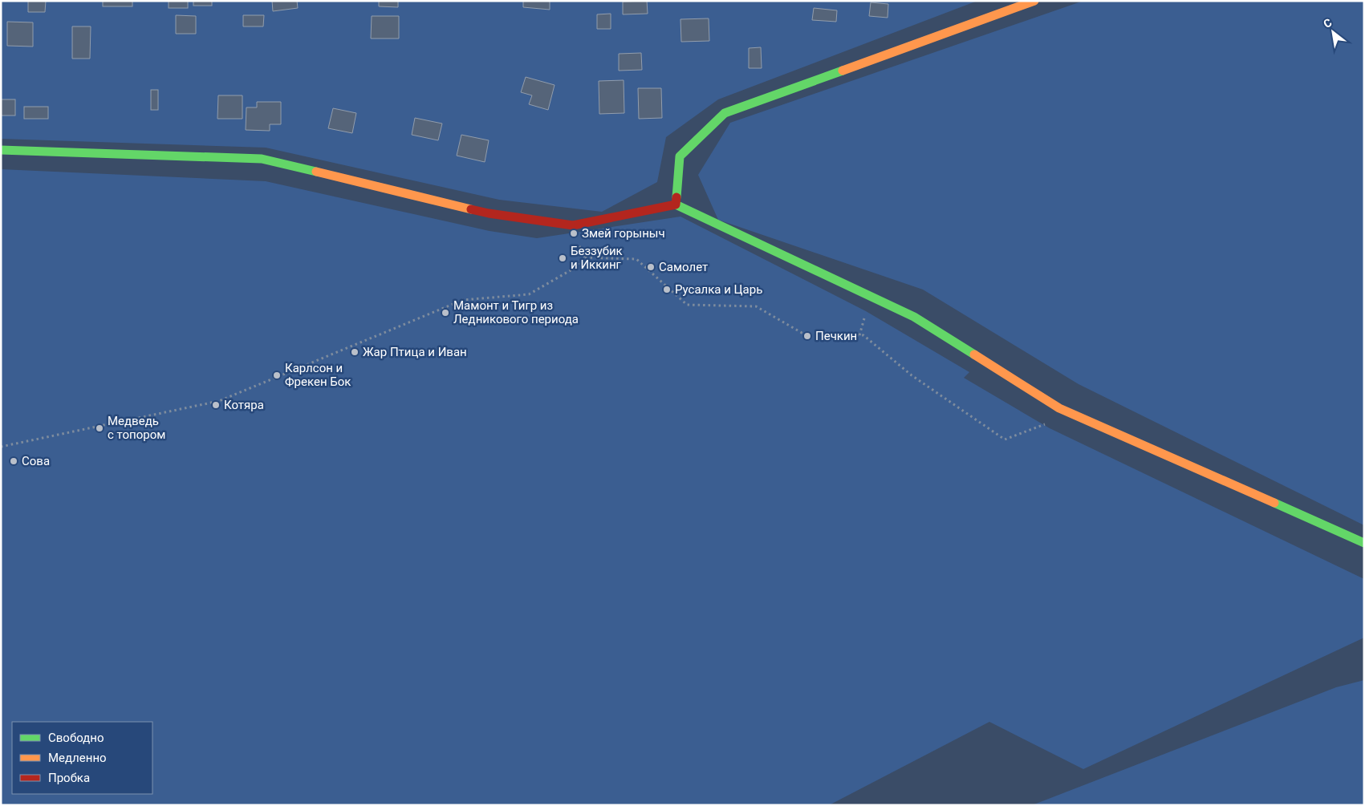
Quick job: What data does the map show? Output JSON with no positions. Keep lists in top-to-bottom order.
{
  "places": [
    "Змей горыныч",
    "Беззубик и Иккинг",
    "Самолет",
    "Русалка и Царь",
    "Мамонт и Тигр из Ледникового периода",
    "Печкин",
    "Жар Птица и Иван",
    "Карлсон и Фрекен Бок",
    "Котяра",
    "Медведь с топором",
    "Сова"
  ],
  "legend": ["Свободно", "Медленно", "Пробка"],
  "north": "top left"
}
